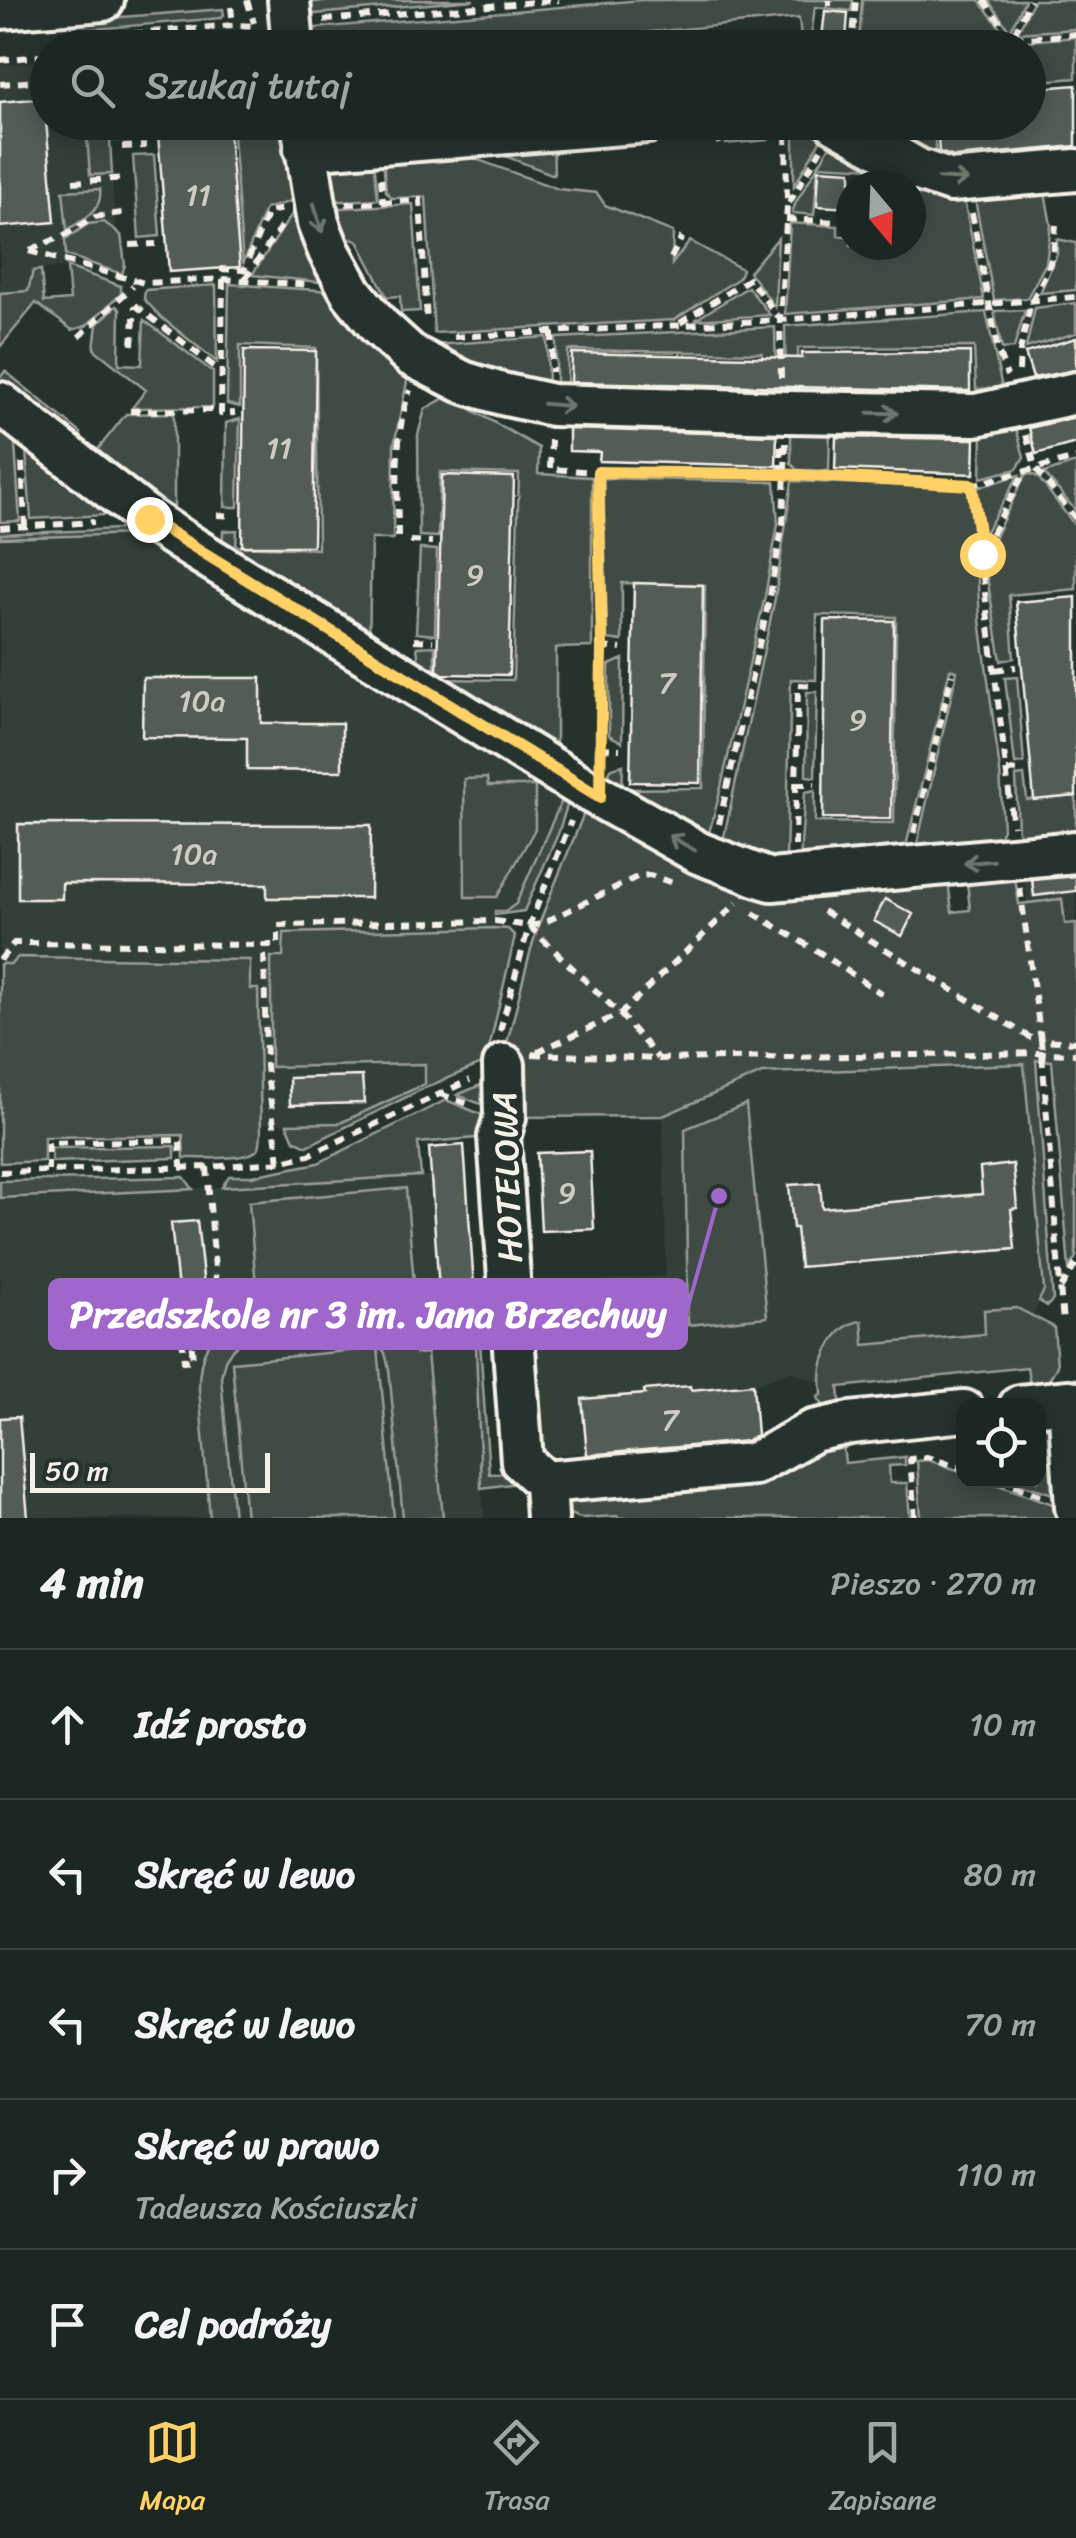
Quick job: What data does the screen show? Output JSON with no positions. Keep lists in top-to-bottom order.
{
  "streets": {
    "street": ["HOTELOWA"]
  },
  "places": ["Przedszkole nr 3 im. Jana Brzechwy"],
  "house_numbers": [
    "11",
    "11",
    "9",
    "7",
    "10a",
    "9",
    "10a",
    "9",
    "7"
  ],
  "scale_bar": "50 m",
  "north": "bottom",
  "page": {
    "search": "Szukaj tutaj",
    "scale": "50 m",
    "heading": ["4 min", "Pieszo · 270 m"],
    "list": [
      ["Idź prosto", "10 m"],
      ["Skręć w lewo", "80 m"],
      ["Skręć w lewo", "70 m"],
      ["Skręć w prawo", "Tadeusza Kościuszki", "110 m"],
      "Cel podróży"
    ],
    "nav": ["Mapa", "Trasa", "Zapisane"]
  }
}
